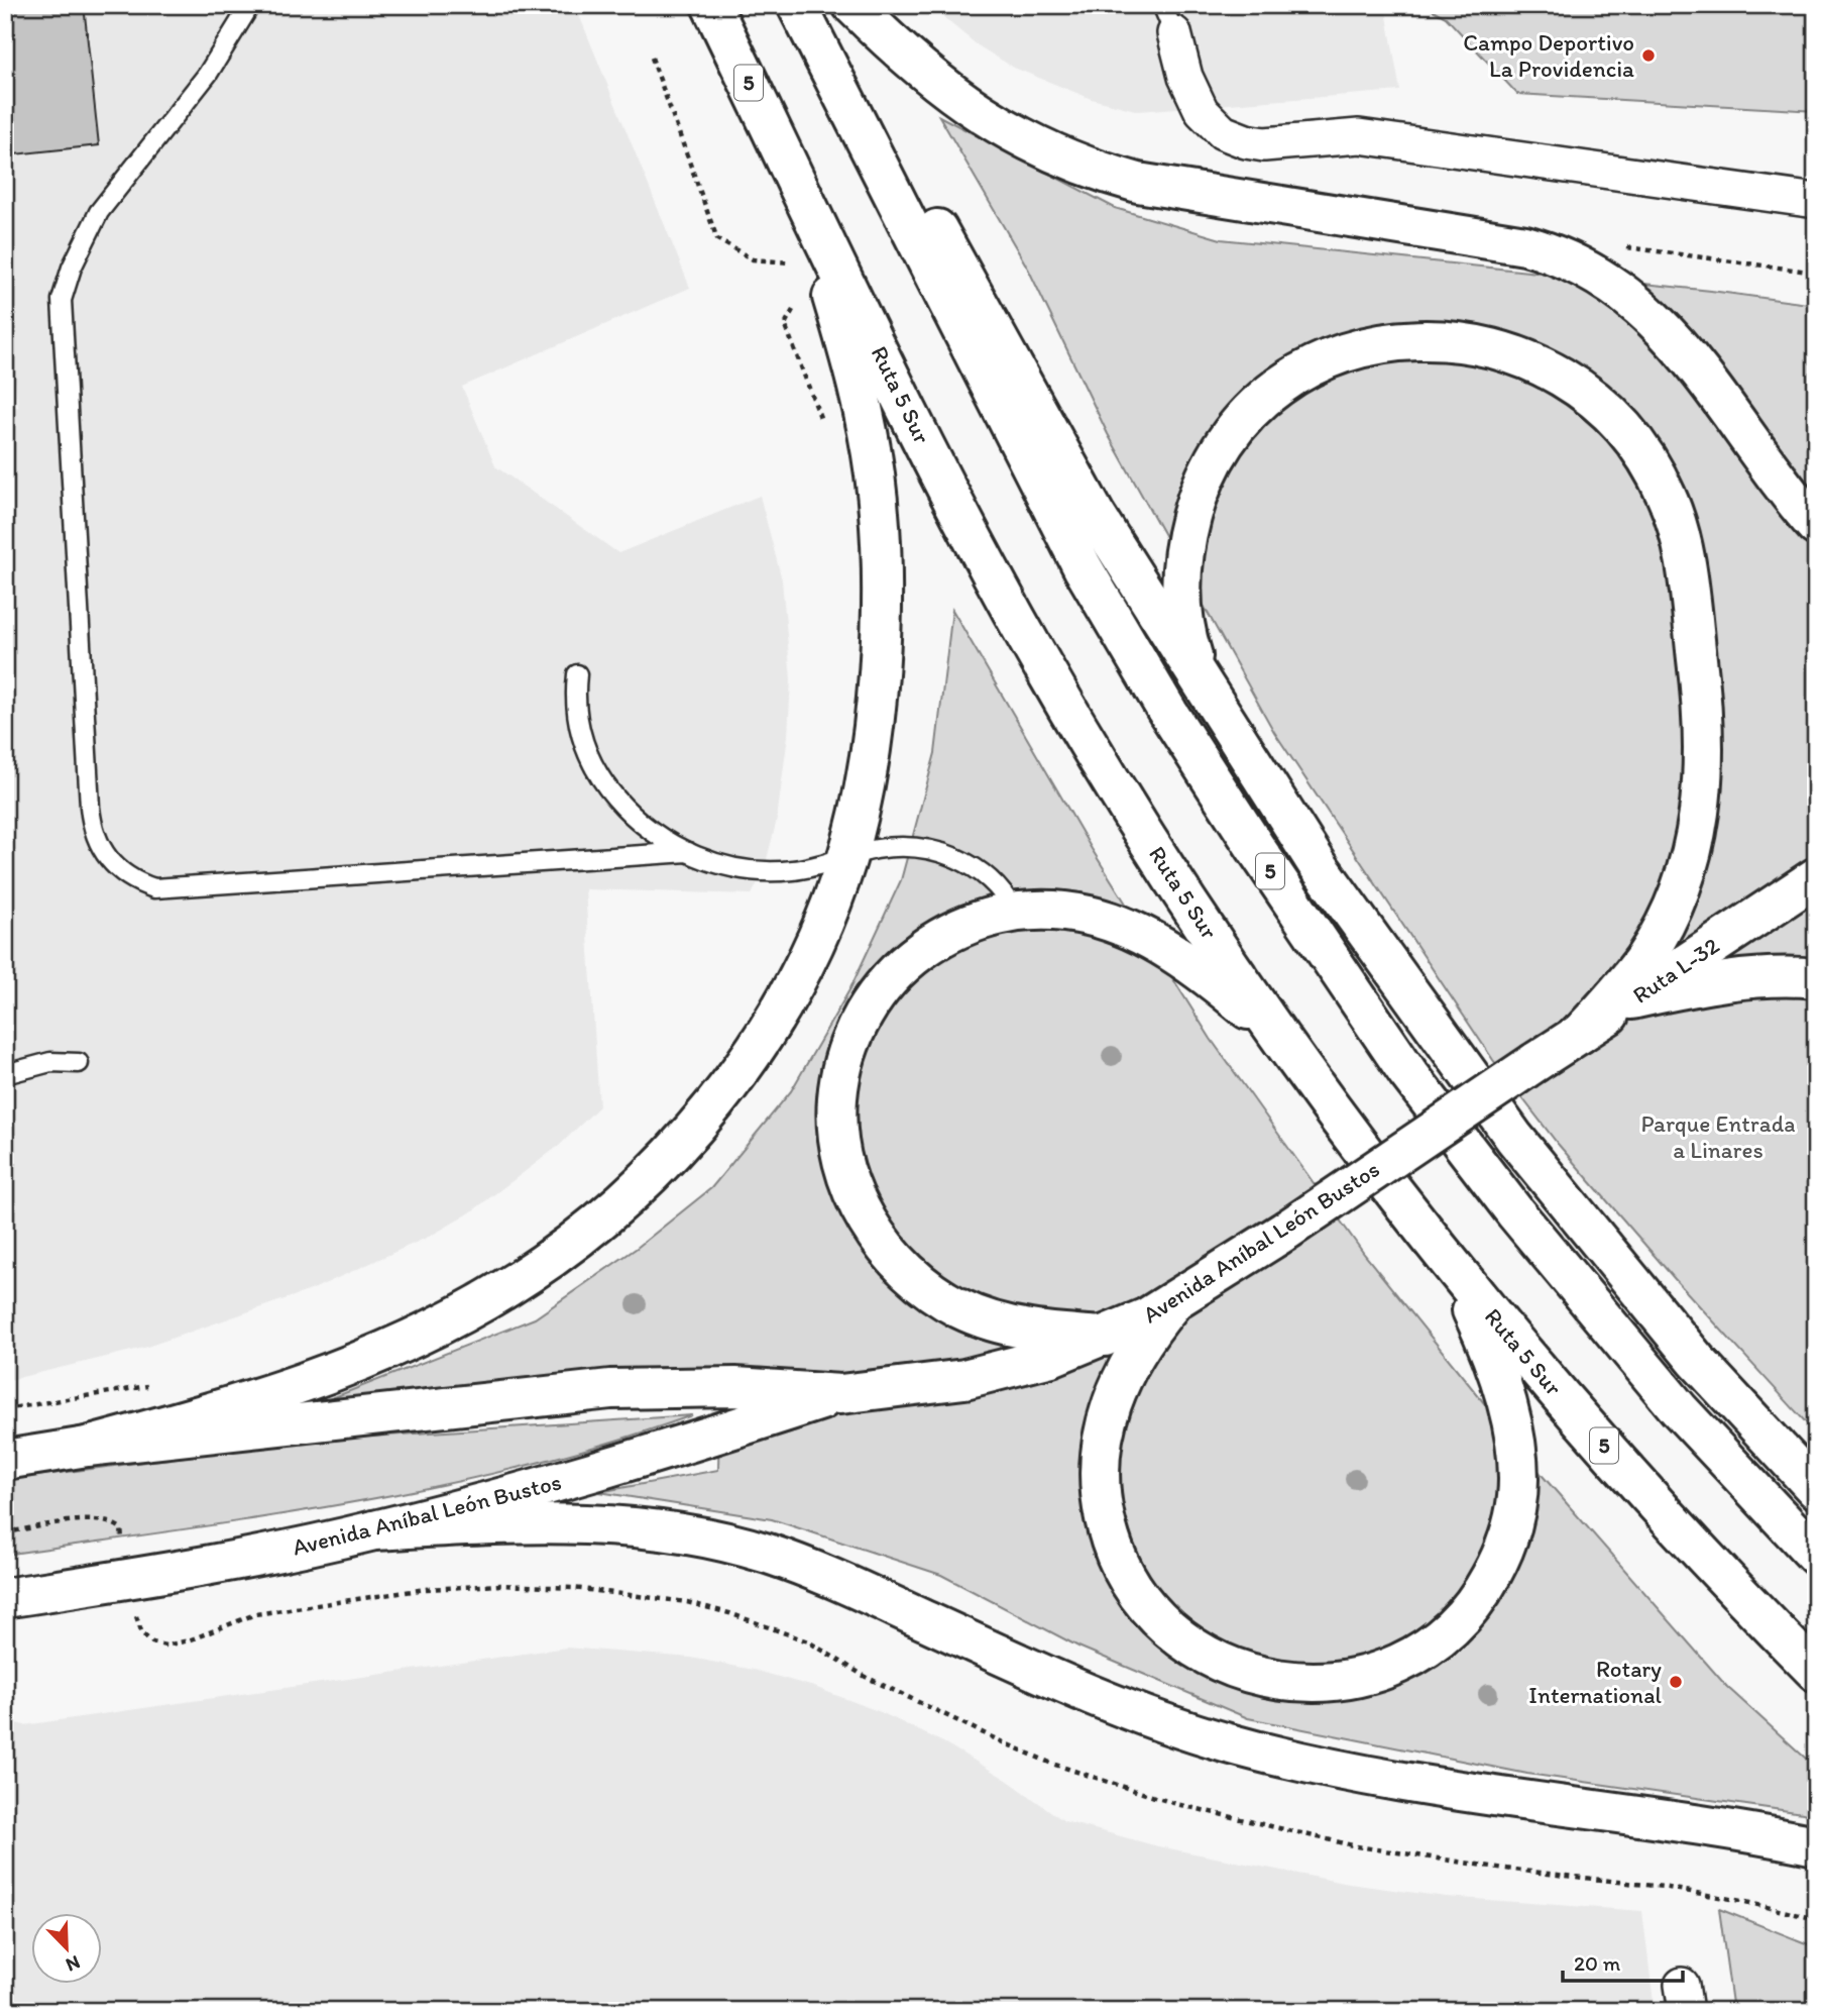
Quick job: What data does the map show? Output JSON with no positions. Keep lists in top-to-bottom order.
{
  "streets": {
    "main road": [
      "5",
      "Ruta 5 Sur",
      "Ruta L-32",
      "Avenida Aníbal León Bustos"
    ]
  },
  "crossings": [
    ["Ruta L-32", "Avenida Aníbal León Bustos"]
  ],
  "parks": ["Parque Entrada a Linares"],
  "places": ["Campo Deportivo La Providencia", "Rotary International"],
  "scale_bar": "20 m",
  "north": "bottom right"
}
